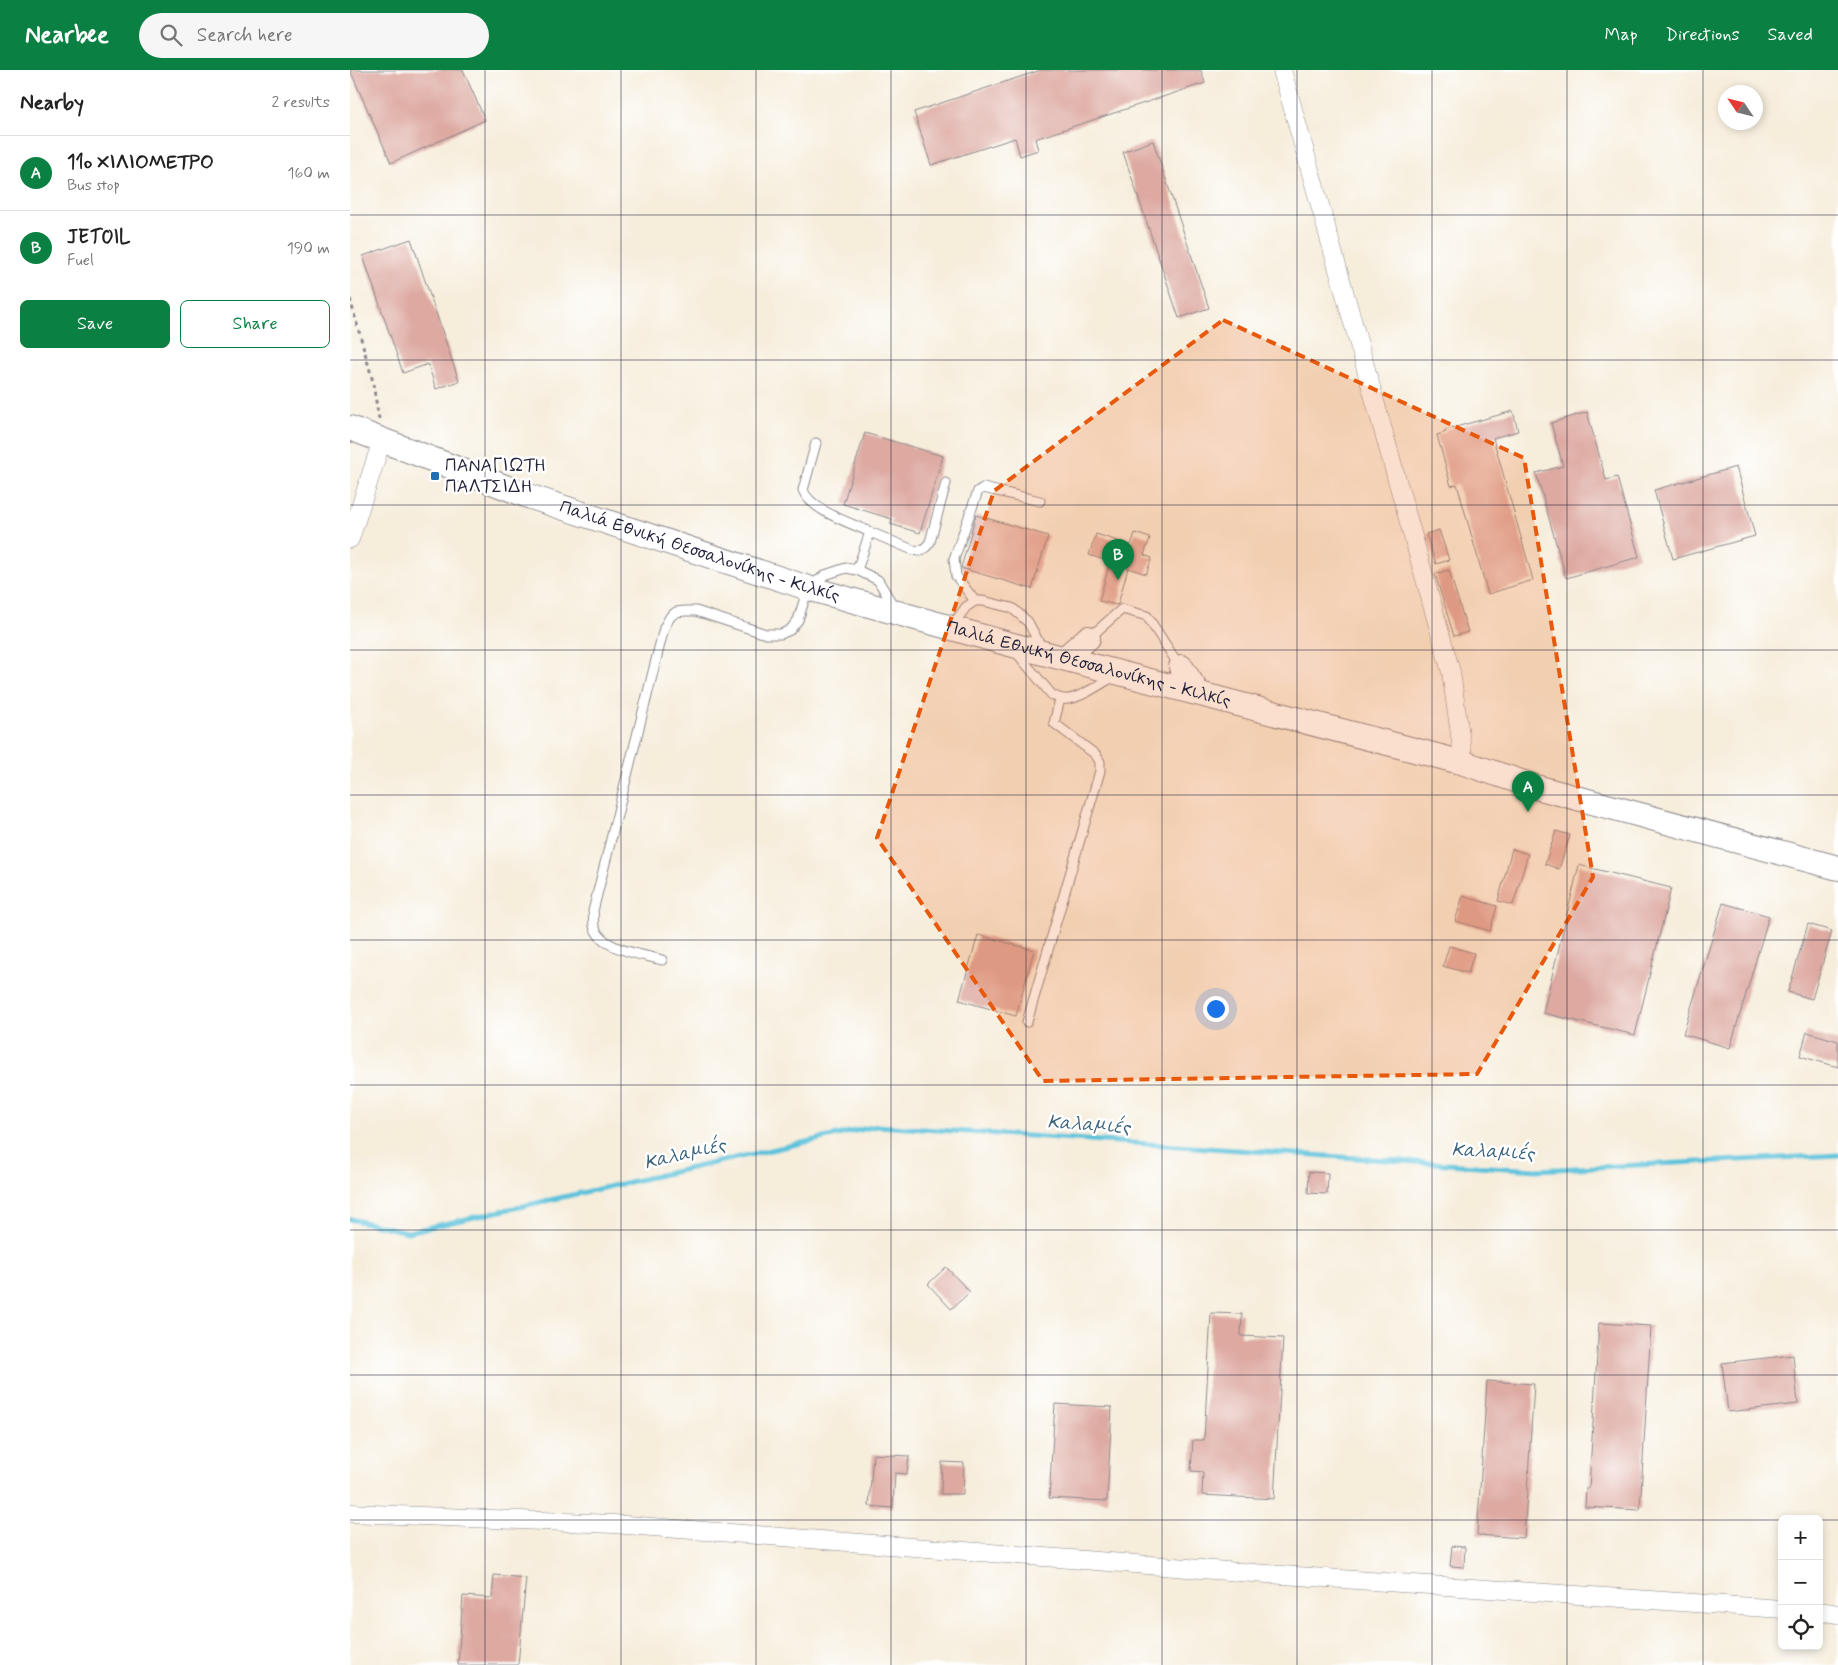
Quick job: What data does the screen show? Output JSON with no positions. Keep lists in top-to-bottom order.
{
  "streets": {
    "main road": ["Παλιά Εθνική Θεσσαλονίκης - Κιλκίς"]
  },
  "water": ["Καλαμιές"],
  "places": {
    "transit": ["ΠΑΝΑΓΙΩΤΗ ΠΑΛΤΣΙΔΗ"]
  },
  "north": "top left",
  "page": {
    "header": "Nearbee",
    "search": "Search here",
    "nav": ["Map", "Directions", "Saved"],
    "heading": ["Nearby", "2 results"],
    "list": [
      {
        "mark": "A",
        "name": "11ο ΧΙΛΙΟΜΕΤΡΟ",
        "note": "Bus stop",
        "value": "160 m"
      },
      {
        "mark": "B",
        "name": "JETOIL",
        "note": "Fuel",
        "value": "190 m"
      }
    ],
    "buttons": ["Save", "Share"],
    "pins": ["B", "A"],
    "map_buttons": ["+", "−"]
  }
}
